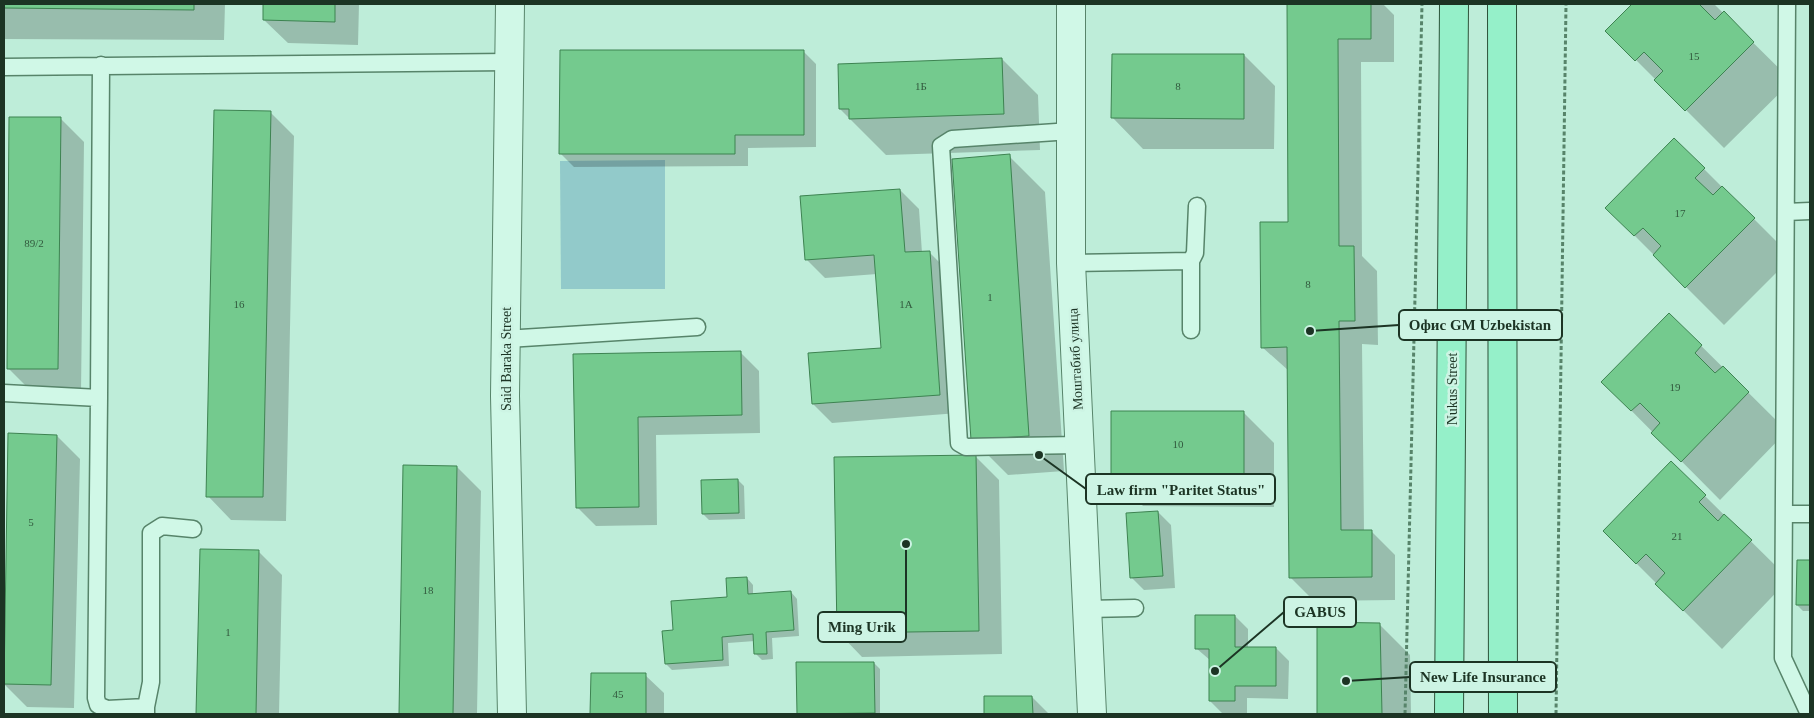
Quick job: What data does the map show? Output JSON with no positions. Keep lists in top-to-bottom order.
{
  "streets": {
    "main road": ["Nukus Street"],
    "street": ["Said Baraka Street", "Моштабиб улица"]
  },
  "places": [
    "Офис GM Uzbekistan",
    "Law firm \"Paritet Status\"",
    "Ming Urik",
    "GABUS",
    "New Life Insurance"
  ],
  "house_numbers": [
    "15",
    "1Б",
    "8",
    "17",
    "89/2",
    "8",
    "1",
    "16",
    "1A",
    "19",
    "10",
    "5",
    "21",
    "18",
    "1",
    "45"
  ]
}
